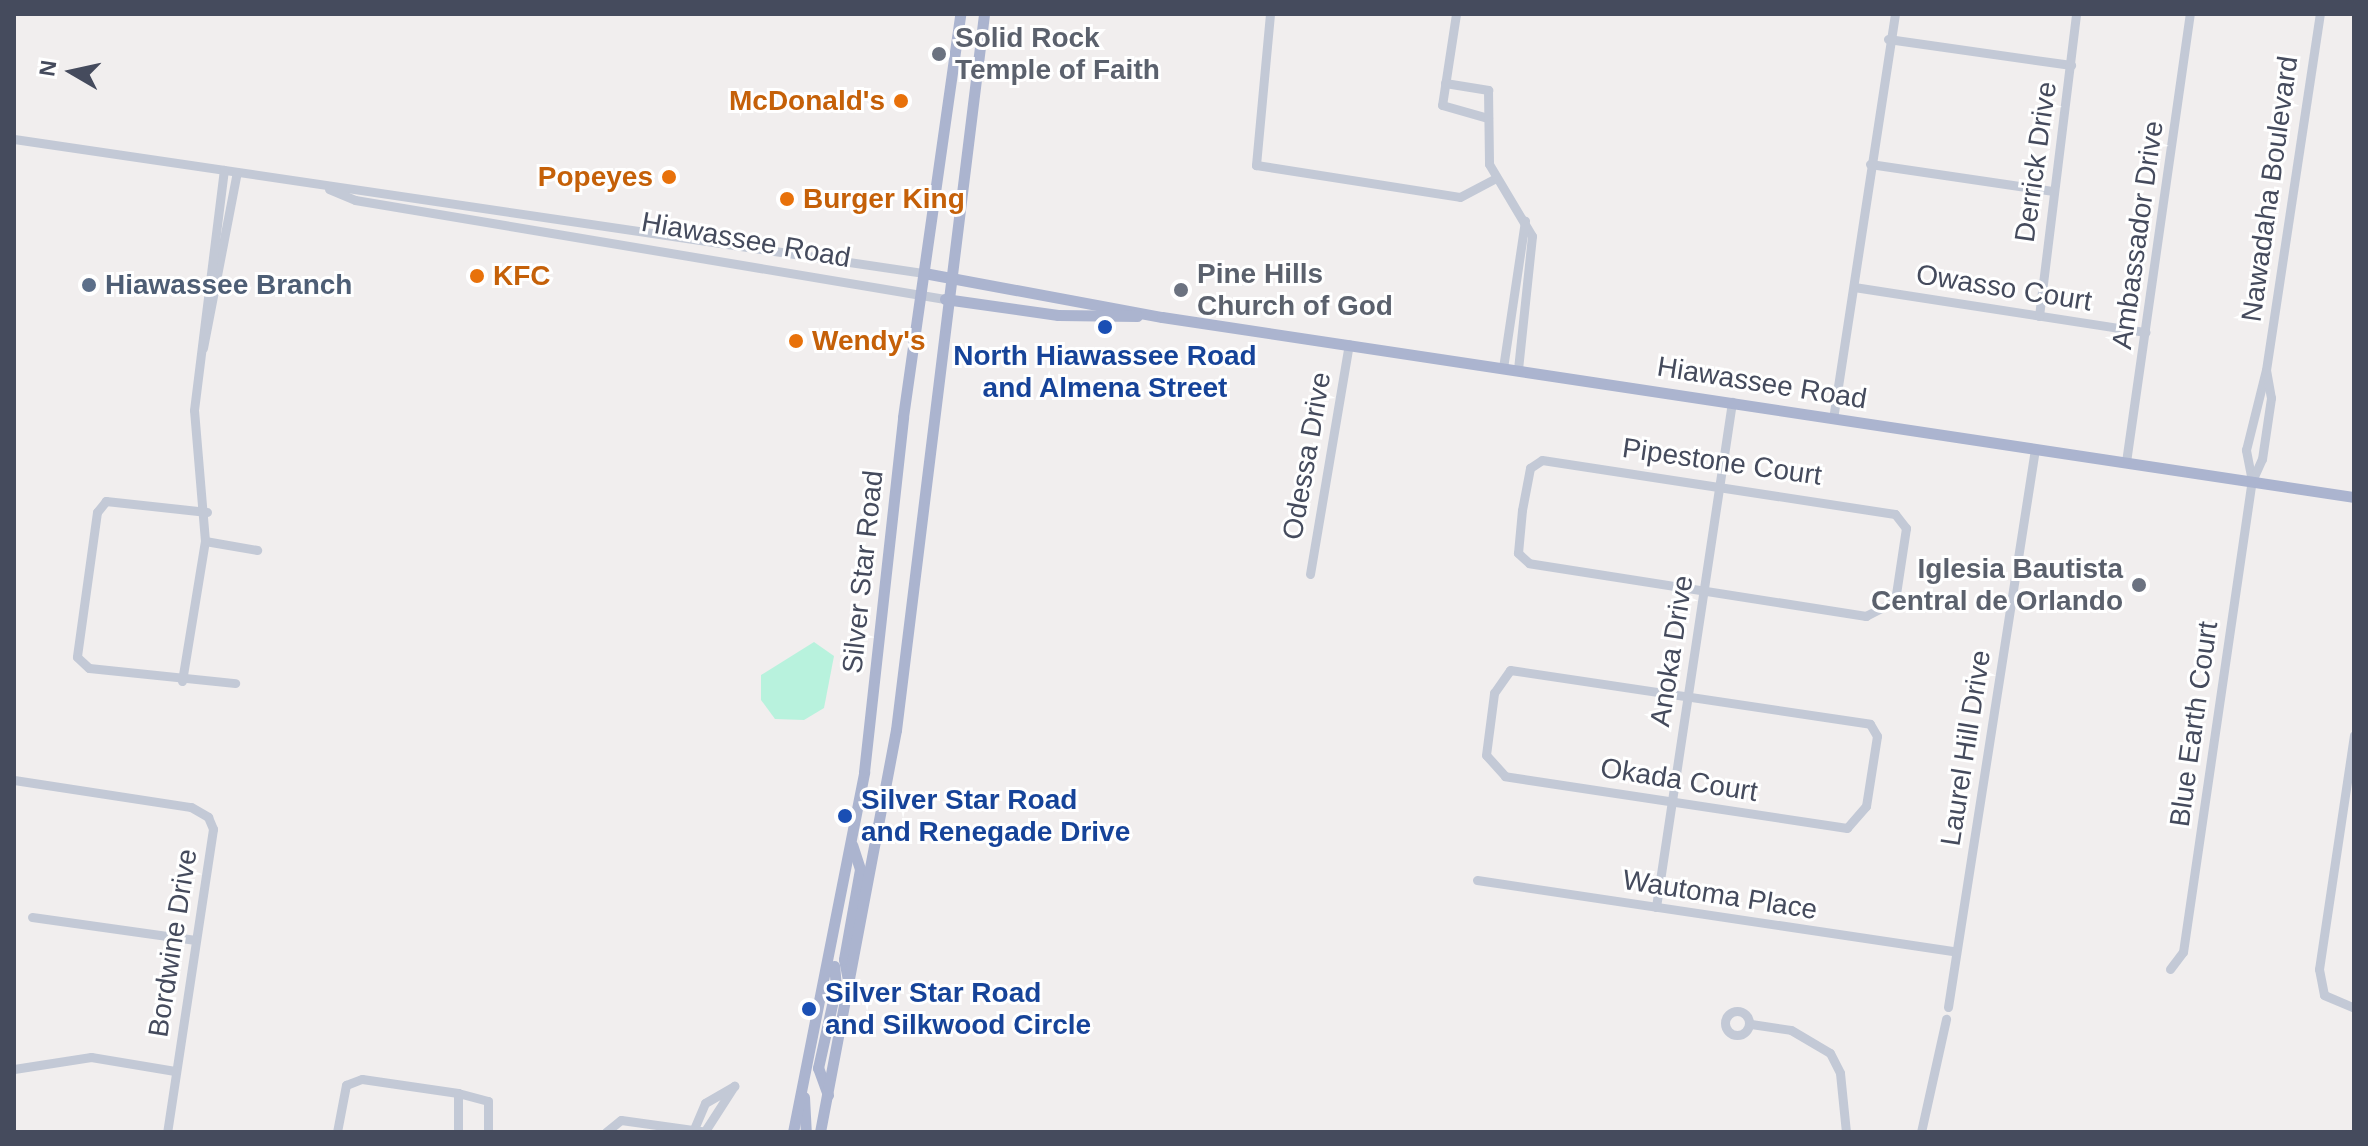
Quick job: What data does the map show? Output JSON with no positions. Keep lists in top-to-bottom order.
{
  "streets": {
    "main road": ["Hiawassee Road", "Silver Star Road"],
    "street": [
      "Derrick Drive",
      "Nawadaha Boulevard",
      "Ambassador Drive",
      "Owasso Court",
      "Odessa Drive",
      "Pipestone Court",
      "Anoka Drive",
      "Blue Earth Court",
      "Laurel Hill Drive",
      "Okada Court",
      "Wautoma Place",
      "Bordwine Drive"
    ]
  },
  "crossings": [
    ["Derrick Drive", "Owasso Court"],
    ["Nawadaha Boulevard", "Hiawassee Road"],
    ["Nawadaha Boulevard", "Blue Earth Court"],
    ["Ambassador Drive", "Hiawassee Road"],
    ["Ambassador Drive", "Owasso Court"],
    ["Hiawassee Road", "Odessa Drive"],
    ["Hiawassee Road", "Silver Star Road"],
    ["Hiawassee Road", "Anoka Drive"],
    ["Hiawassee Road", "Blue Earth Court"],
    ["Hiawassee Road", "Laurel Hill Drive"],
    ["Pipestone Court", "Anoka Drive"],
    ["Anoka Drive", "Okada Court"],
    ["Anoka Drive", "Wautoma Place"],
    ["Laurel Hill Drive", "Wautoma Place"]
  ],
  "places": [
    "Solid Rock Temple of Faith",
    "McDonald's",
    "Popeyes",
    "Burger King",
    "KFC",
    "Hiawassee Branch",
    "Pine Hills Church of God",
    "North Hiawassee Road and Almena Street",
    "Wendy's",
    "Iglesia Bautista Central de Orlando",
    "Silver Star Road and Renegade Drive",
    "Silver Star Road and Silkwood Circle"
  ],
  "north": "left"
}
